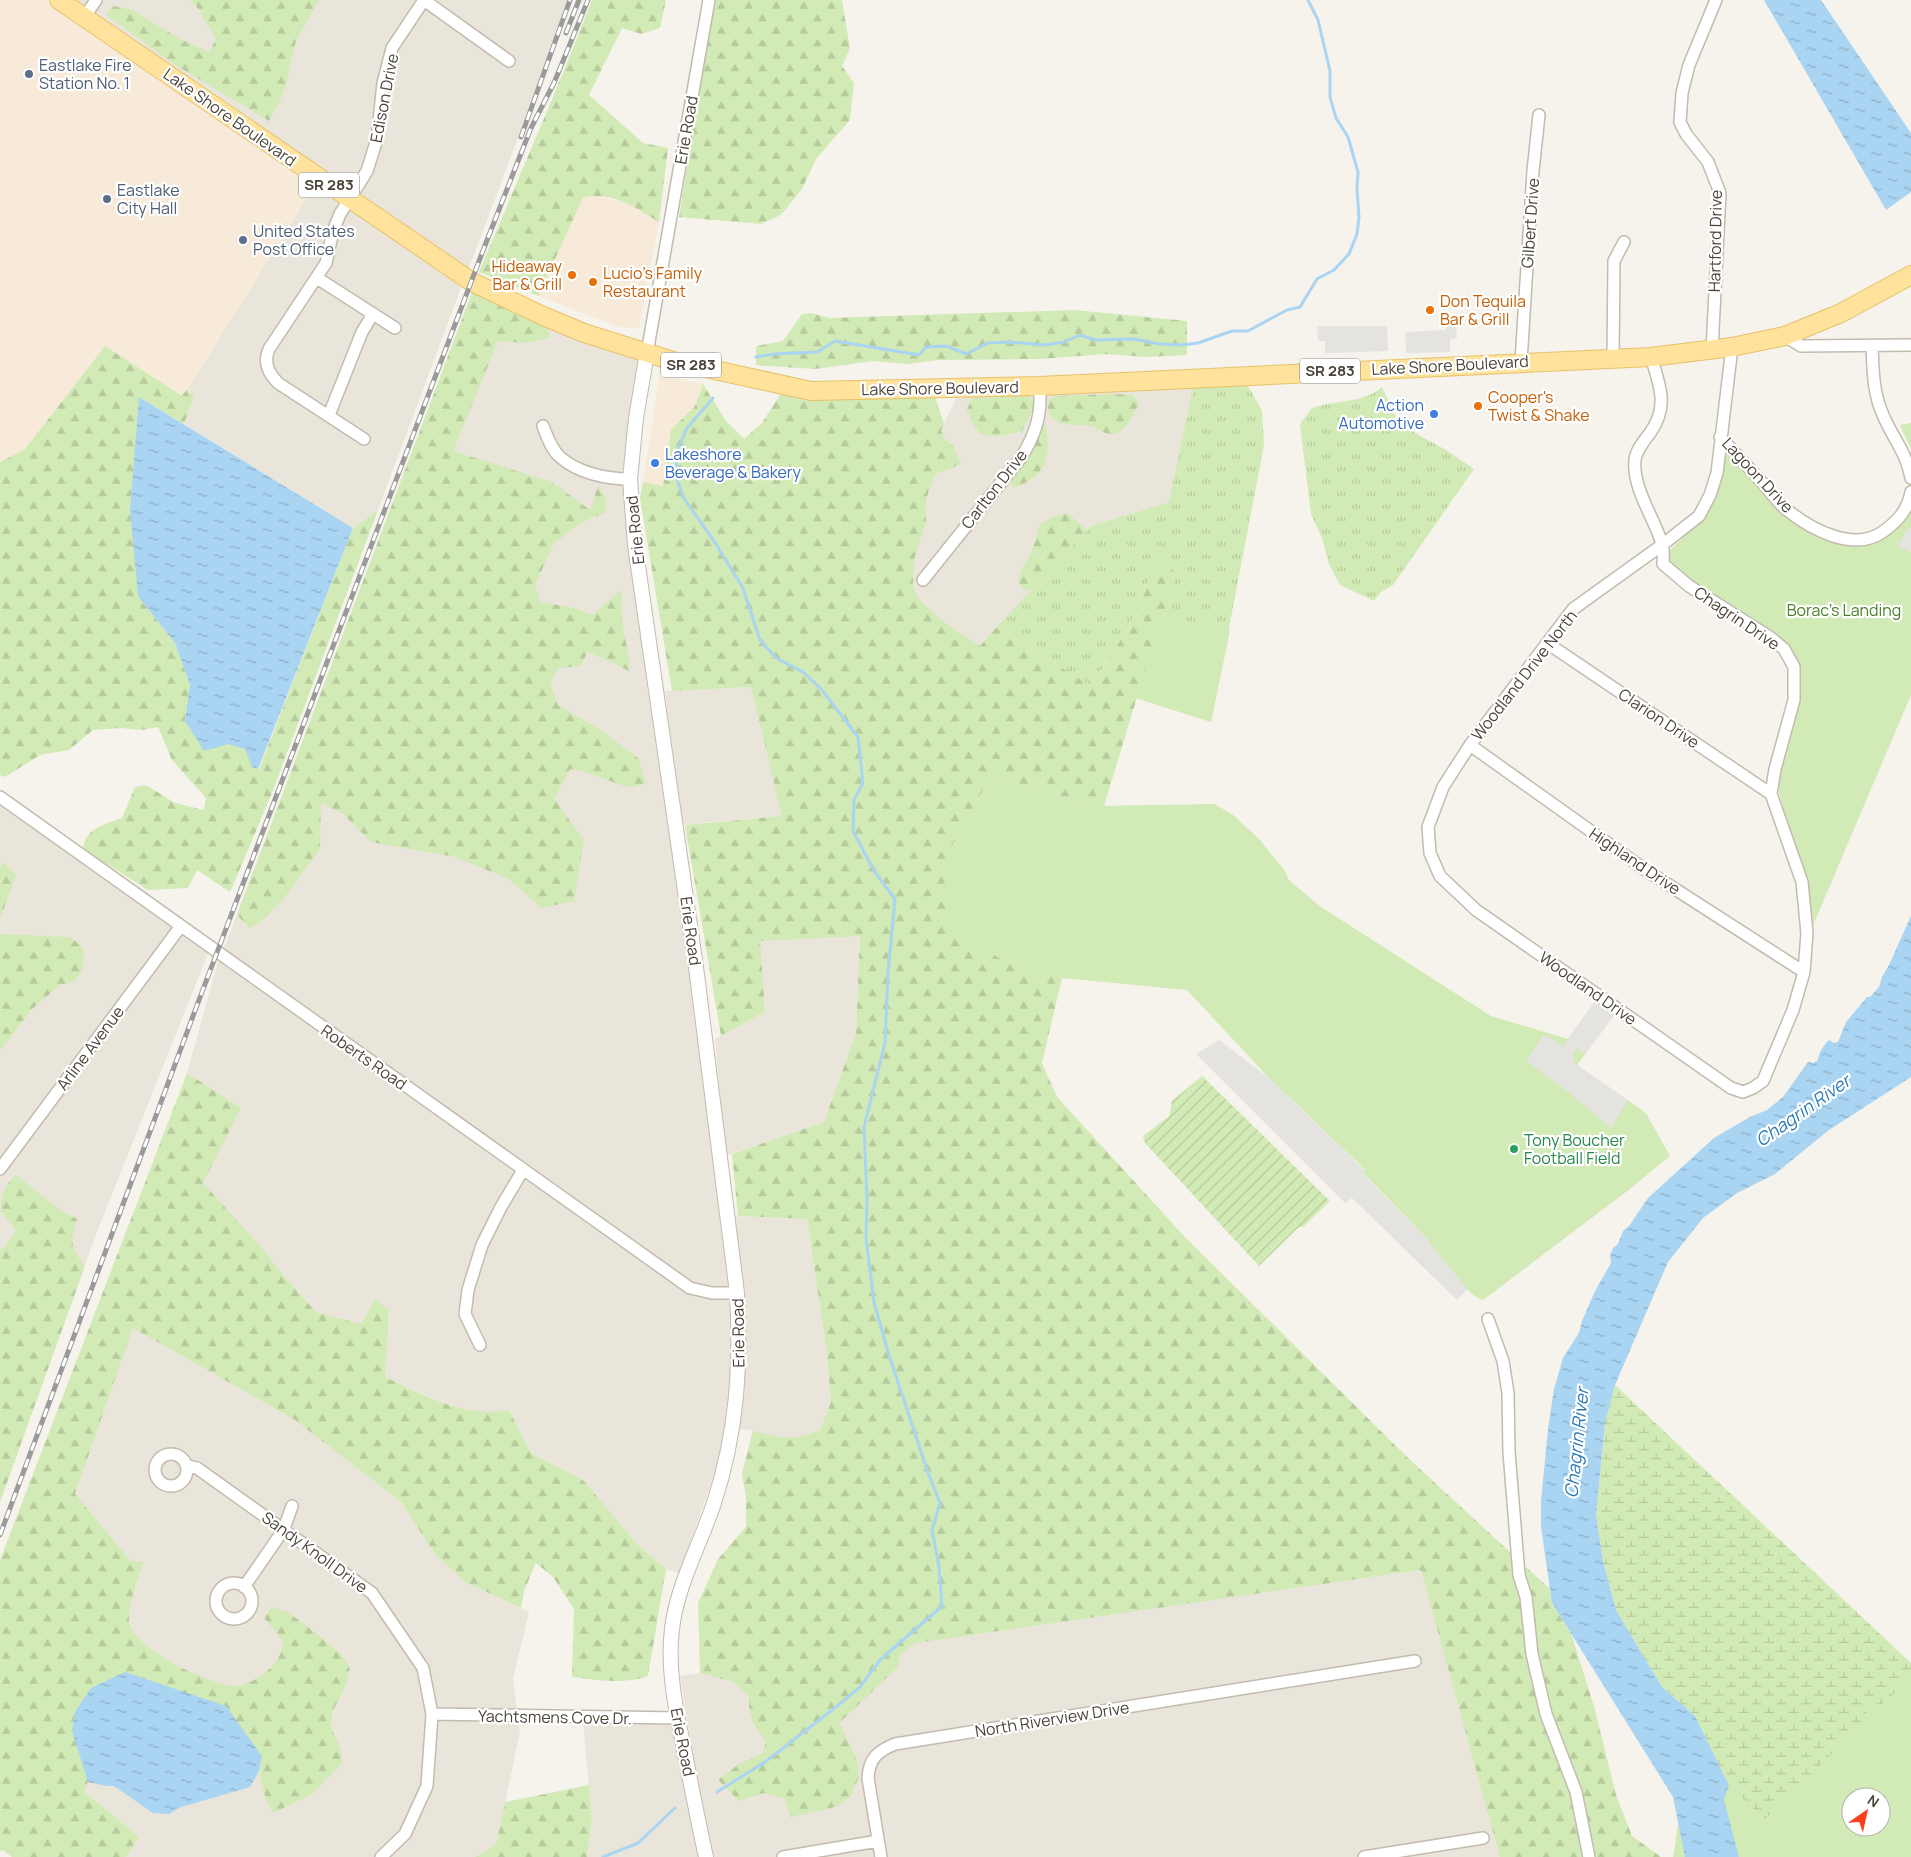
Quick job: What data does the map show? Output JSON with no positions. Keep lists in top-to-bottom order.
{
  "streets": {
    "main road": ["Lake Shore Boulevard", "SR 283"],
    "street": [
      "Edison Drive",
      "Erie Road",
      "Gilbert Drive",
      "Hartford Drive",
      "Lagoon Drive",
      "Carlton Drive",
      "Chagrin Drive",
      "Woodland Drive North",
      "Clarion Drive",
      "Highland Drive",
      "Woodland Drive",
      "Arline Avenue",
      "Roberts Road",
      "Sandy Knoll Drive",
      "Yachtsmens Cove Dr.",
      "North Riverview Drive"
    ]
  },
  "crossings": [
    ["Edison Drive", "Lake Shore Boulevard"],
    ["Lake Shore Boulevard", "Erie Road"],
    ["Lake Shore Boulevard", "Gilbert Drive"],
    ["Lake Shore Boulevard", "Hartford Drive"],
    ["Lake Shore Boulevard", "Lagoon Drive"],
    ["Lake Shore Boulevard", "Carlton Drive"],
    ["Erie Road", "Roberts Road"],
    ["Erie Road", "Yachtsmens Cove Dr."],
    ["Lagoon Drive", "Woodland Drive North"],
    ["Chagrin Drive", "Woodland Drive North"],
    ["Chagrin Drive", "Clarion Drive"],
    ["Woodland Drive North", "Clarion Drive"],
    ["Woodland Drive North", "Highland Drive"],
    ["Woodland Drive North", "Woodland Drive"],
    ["Highland Drive", "Woodland Drive"],
    ["Arline Avenue", "Roberts Road"],
    ["Sandy Knoll Drive", "Yachtsmens Cove Dr."]
  ],
  "water": ["Chagrin River"],
  "parks": ["Borac's Landing"],
  "places": [
    "Eastlake Fire Station No. 1",
    "Eastlake City Hall",
    "United States Post Office",
    "Hideaway Bar & Grill",
    "Lucio's Family Restaurant",
    "Don Tequila Bar & Grill",
    "Cooper's Twist & Shake",
    "Action Automotive",
    "Lakeshore Beverage & Bakery",
    "Tony Boucher Football Field"
  ],
  "north": "top right"
}
